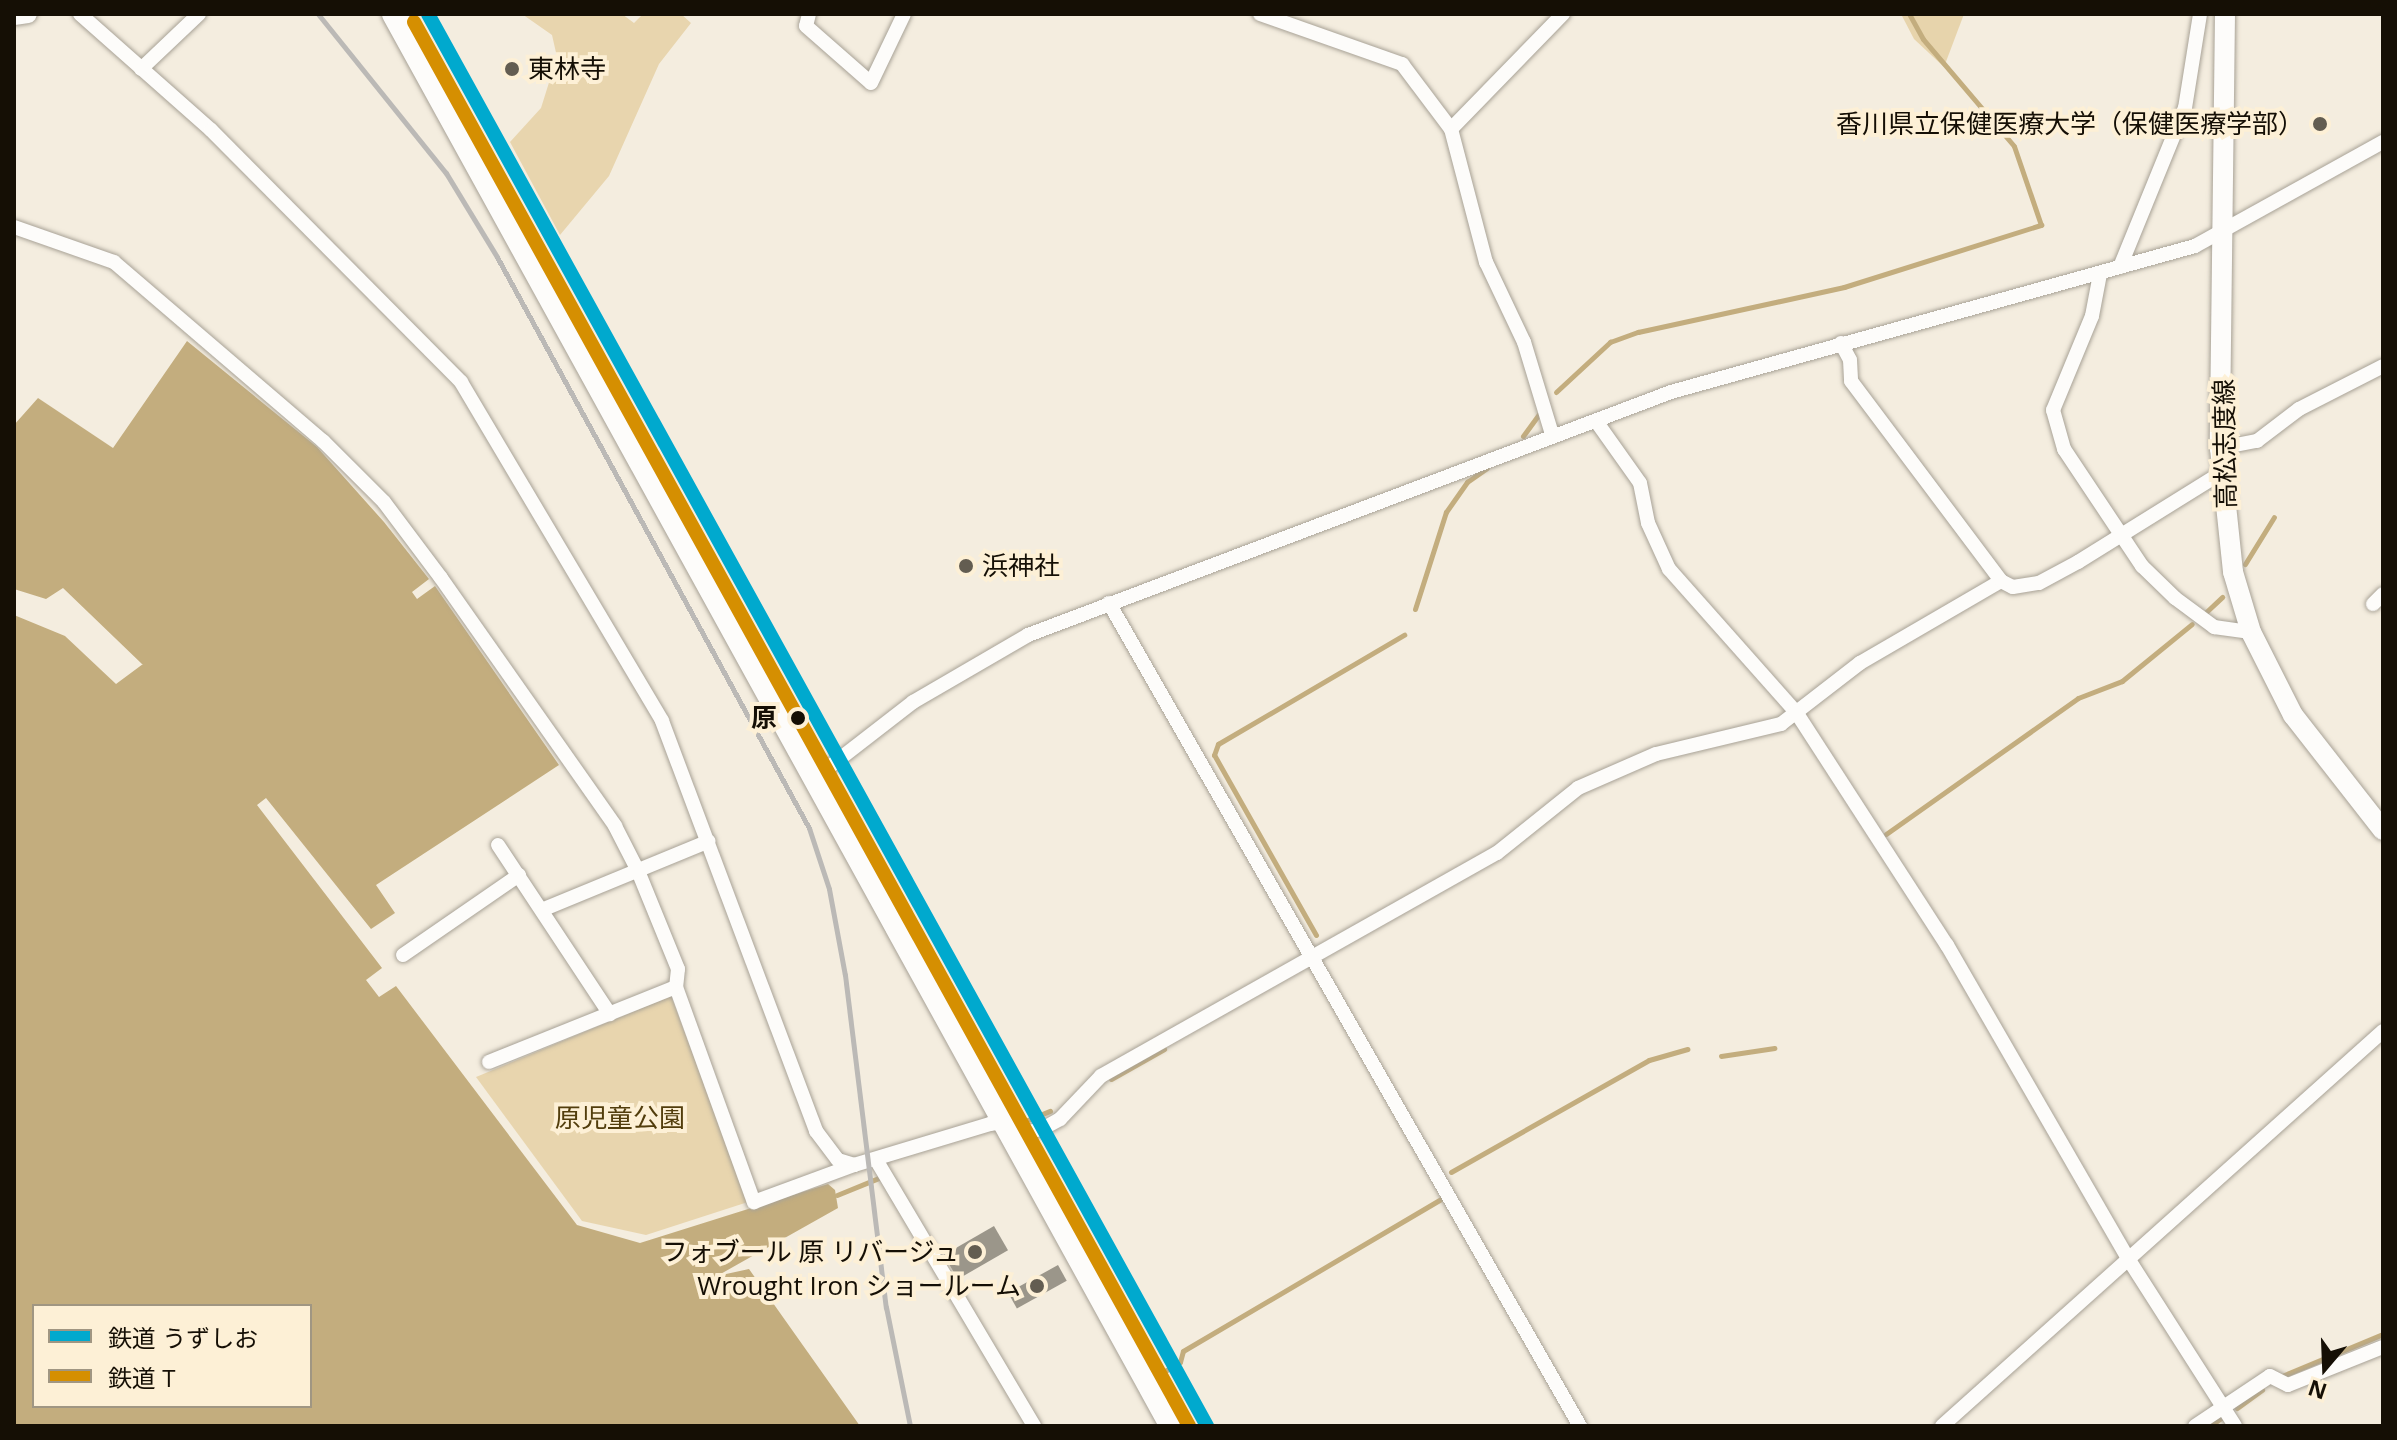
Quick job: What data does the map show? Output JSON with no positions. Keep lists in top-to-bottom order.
{
  "streets": {
    "main road": ["高松志度線"]
  },
  "parks": ["原児童公園"],
  "places": [
    "東林寺",
    "香川県立保健医療大学（保健医療学部）",
    "浜神社",
    "原",
    "フォブール 原 リバージュ",
    "Wrought Iron ショールーム"
  ],
  "lines": ["rail line うずしお", "rail line T"],
  "legend": ["鉄道 うずしお", "鉄道 T"],
  "north": "bottom"
}
